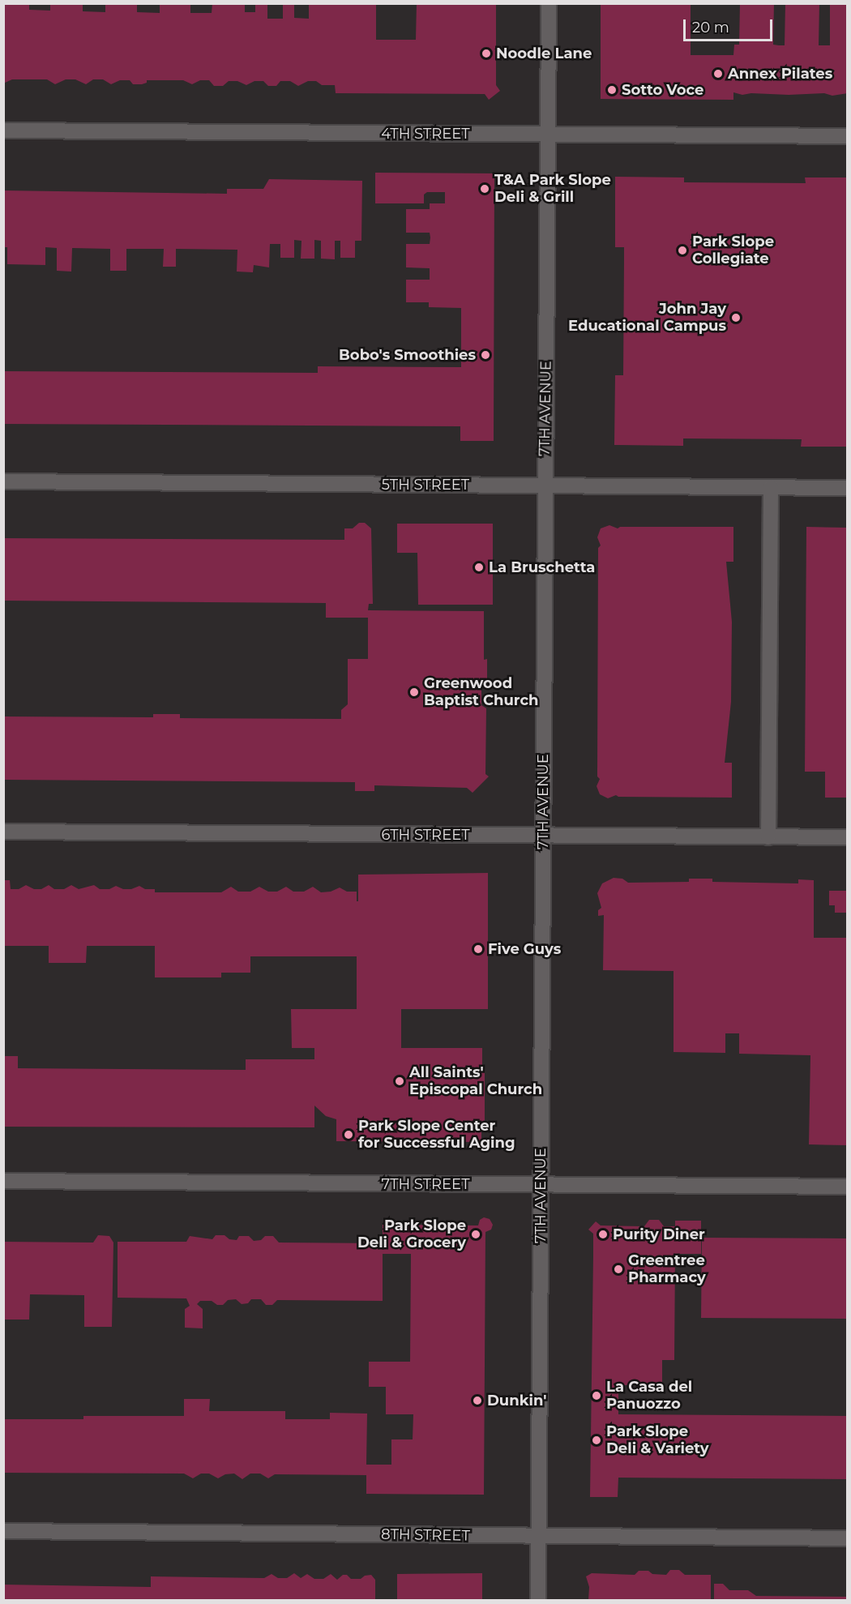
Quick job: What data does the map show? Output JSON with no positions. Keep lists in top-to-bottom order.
{
  "streets": {
    "street": [
      "4TH STREET",
      "7TH AVENUE",
      "5TH STREET",
      "6TH STREET",
      "7TH STREET",
      "8TH STREET"
    ]
  },
  "crossings": [
    ["4TH STREET", "7TH AVENUE"],
    ["7TH AVENUE", "5TH STREET"],
    ["7TH AVENUE", "6TH STREET"],
    ["7TH AVENUE", "7TH STREET"],
    ["7TH AVENUE", "8TH STREET"]
  ],
  "places": [
    "Noodle Lane",
    "Annex Pilates",
    "Sotto Voce",
    "T&A Park Slope Deli & Grill",
    "Park Slope Collegiate",
    "John Jay Educational Campus",
    "Bobo's Smoothies",
    "La Bruschetta",
    "Greenwood Baptist Church",
    "Five Guys",
    "All Saints' Episcopal Church",
    "Park Slope Center for Successful Aging",
    "Park Slope Deli & Grocery",
    "Purity Diner",
    "Greentree Pharmacy",
    "La Casa del Panuozzo",
    "Dunkin'",
    "Park Slope Deli & Variety"
  ],
  "scale_bar": "20 m"
}
